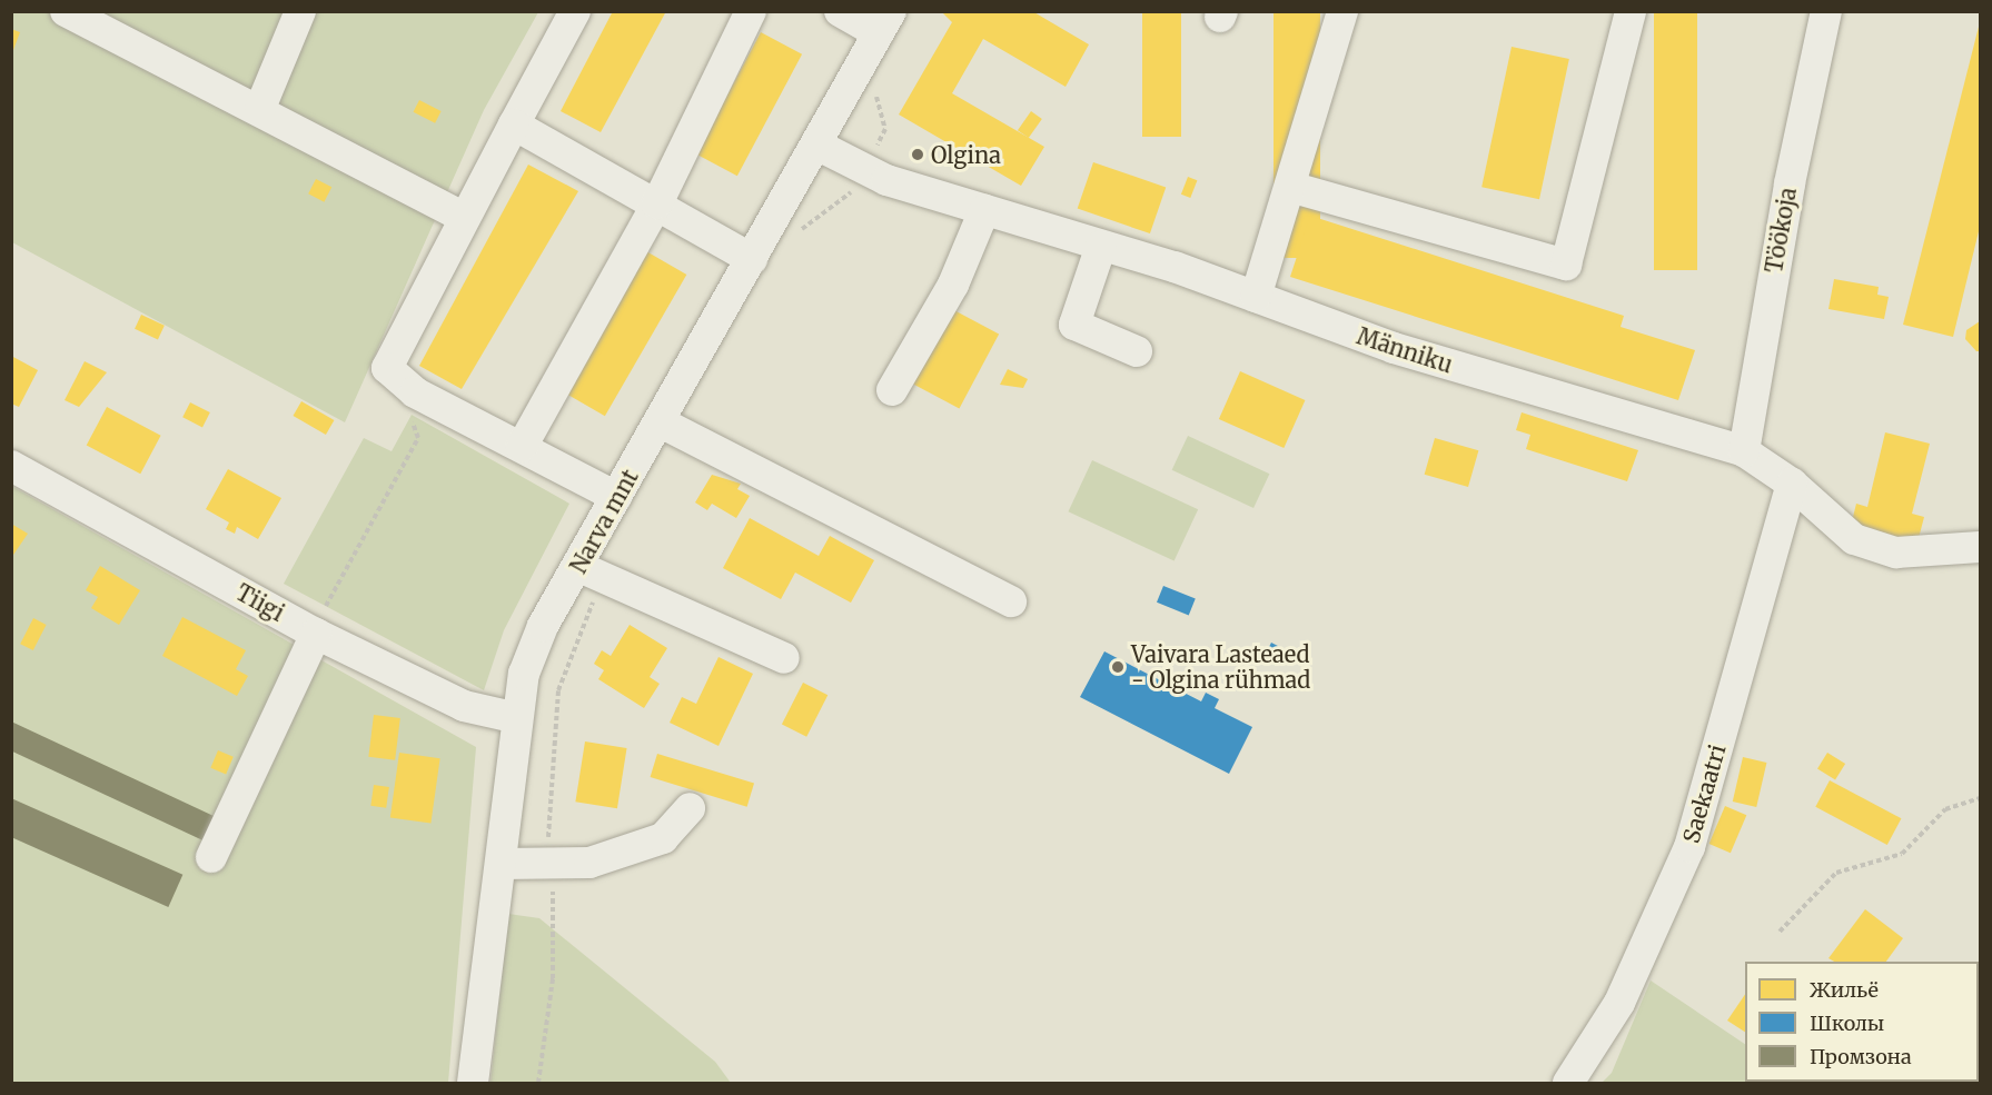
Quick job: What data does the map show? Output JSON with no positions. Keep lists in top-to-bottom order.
{
  "streets": {
    "street": [
      "Töökoja",
      "Männiku",
      "Narva mnt",
      "Tiigi",
      "Saekaatri"
    ]
  },
  "crossings": [
    ["Töökoja", "Männiku"],
    ["Männiku", "Narva mnt"],
    ["Männiku", "Saekaatri"],
    ["Narva mnt", "Tiigi"]
  ],
  "places": ["Olgina", "Vaivara Lasteaed - Olgina rühmad"],
  "legend": ["Жильё", "Школы", "Промзона"]
}
